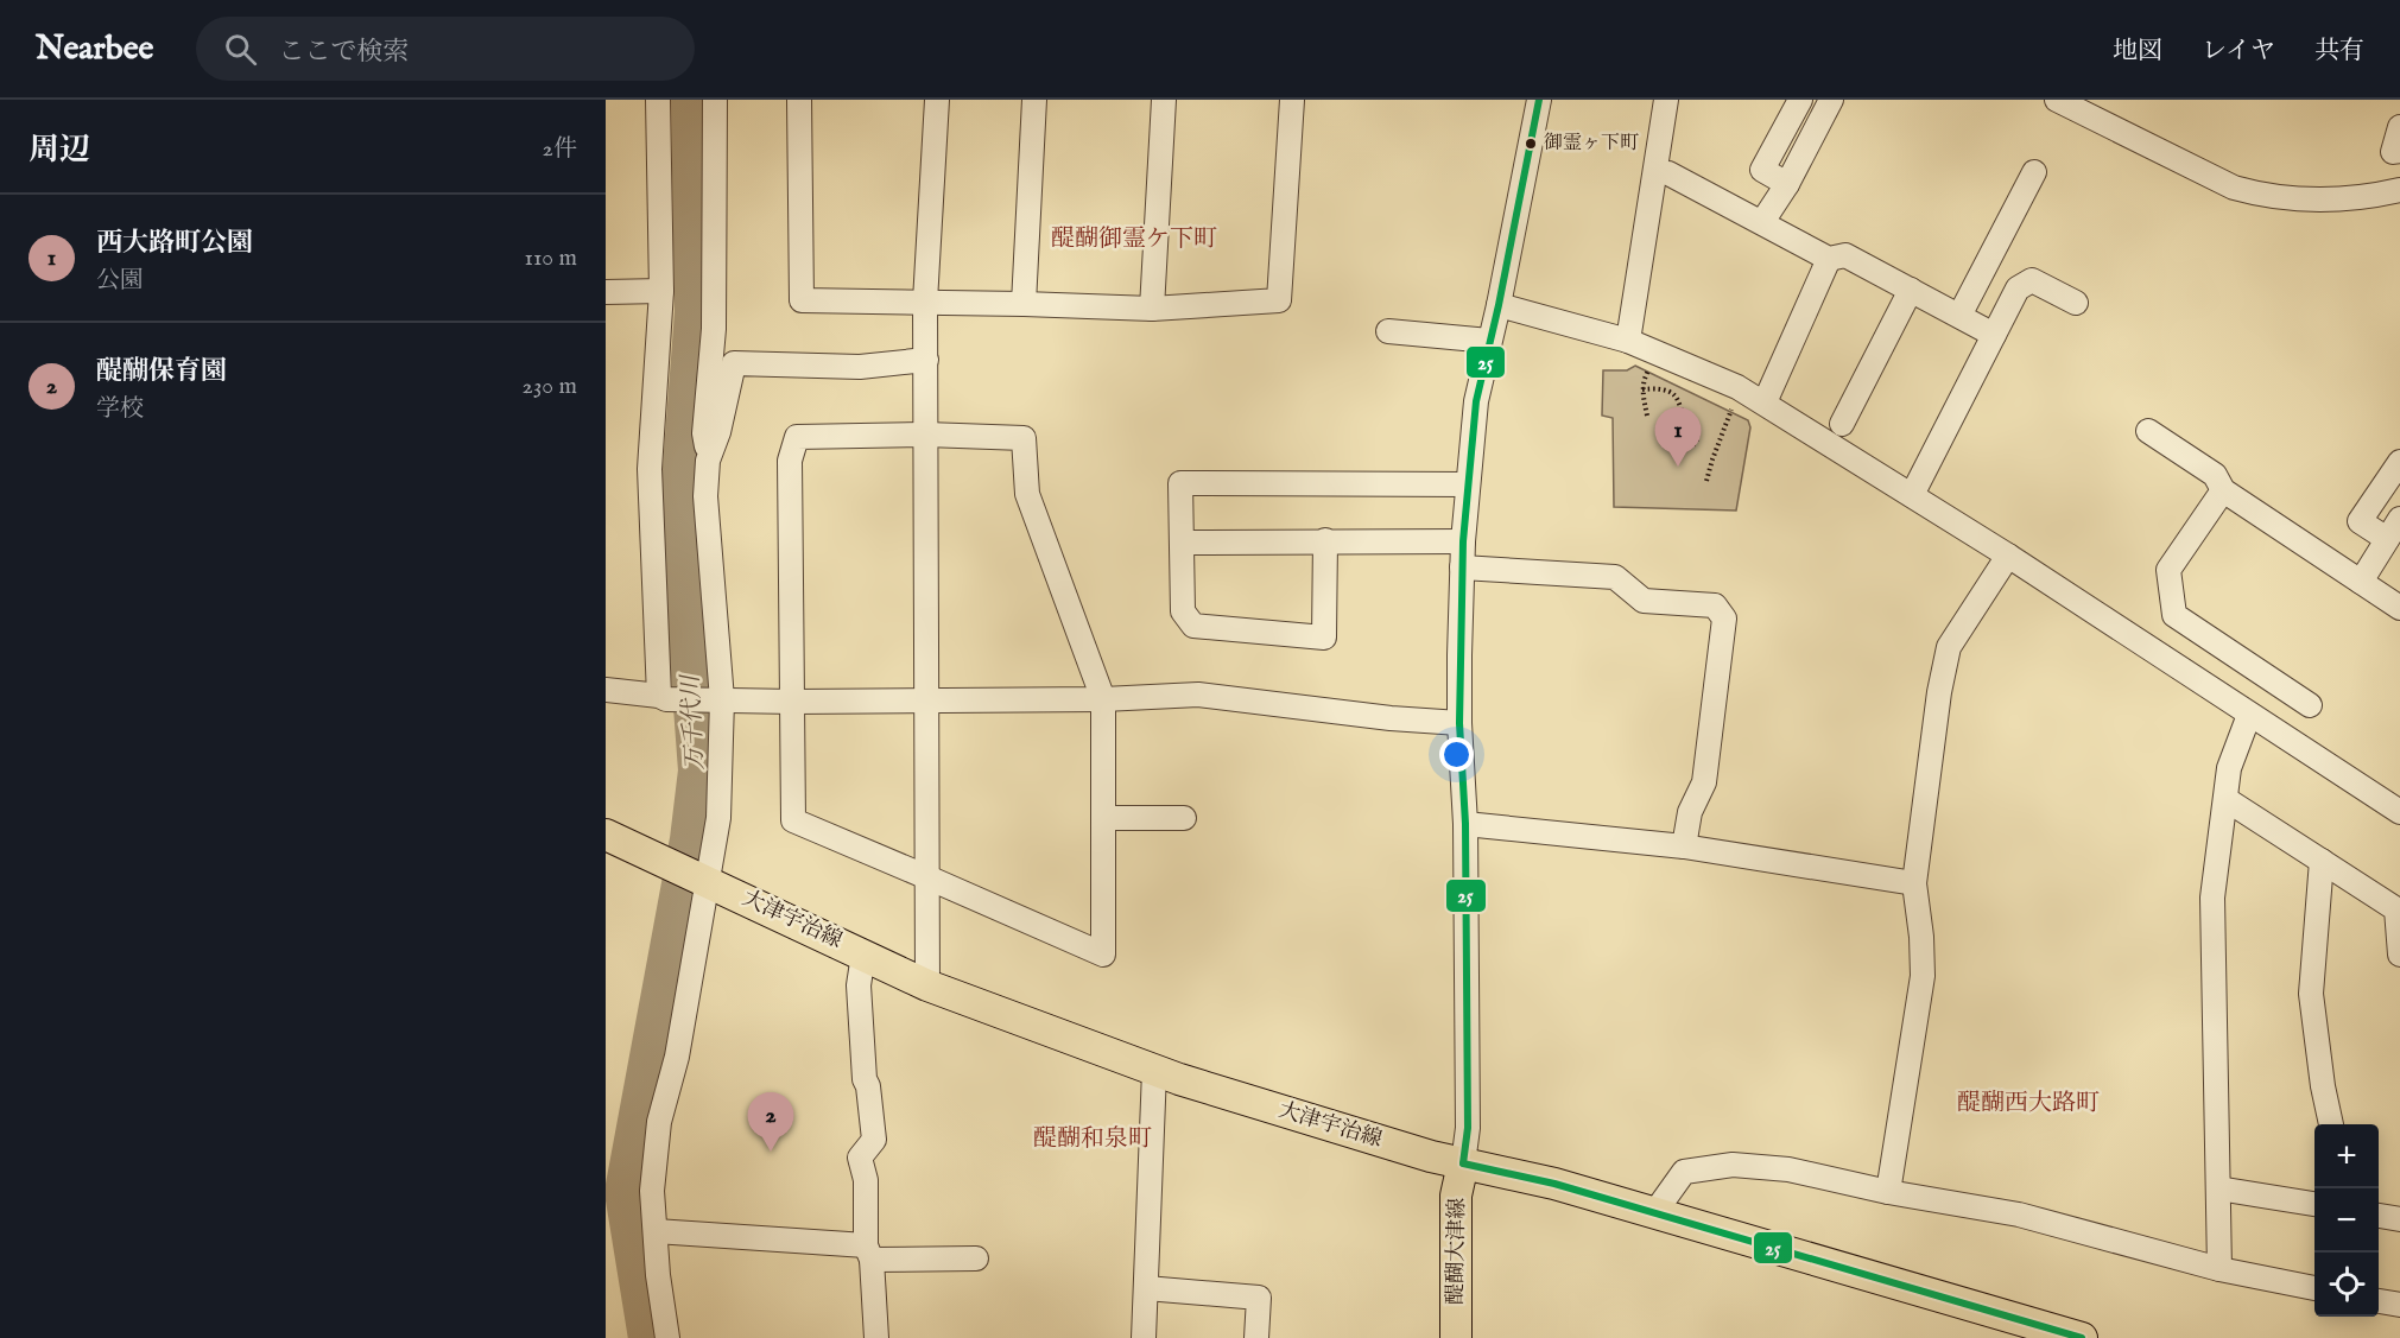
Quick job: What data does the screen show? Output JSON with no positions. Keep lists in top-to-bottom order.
{
  "streets": {
    "main road": ["大津宇治線", "醍醐大津線"]
  },
  "crossings": [
    ["大津宇治線", "醍醐大津線"]
  ],
  "districts": ["醍醐御霊ケ下町", "醍醐西大路町", "醍醐和泉町"],
  "water": ["万千代川"],
  "places": ["御霊ヶ下町"],
  "lines": ["transit line 25"],
  "page": {
    "header": "Nearbee",
    "search": "ここで検索",
    "nav": ["地図", "レイヤ", "共有"],
    "heading": ["周辺", "2件"],
    "list": [
      {
        "mark": "1",
        "name": "西大路町公園",
        "note": "公園",
        "value": "110 m"
      },
      {
        "mark": "2",
        "name": "醍醐保育園",
        "note": "学校",
        "value": "230 m"
      }
    ],
    "pins": ["1", "2"],
    "map_buttons": ["+", "−"]
  }
}
